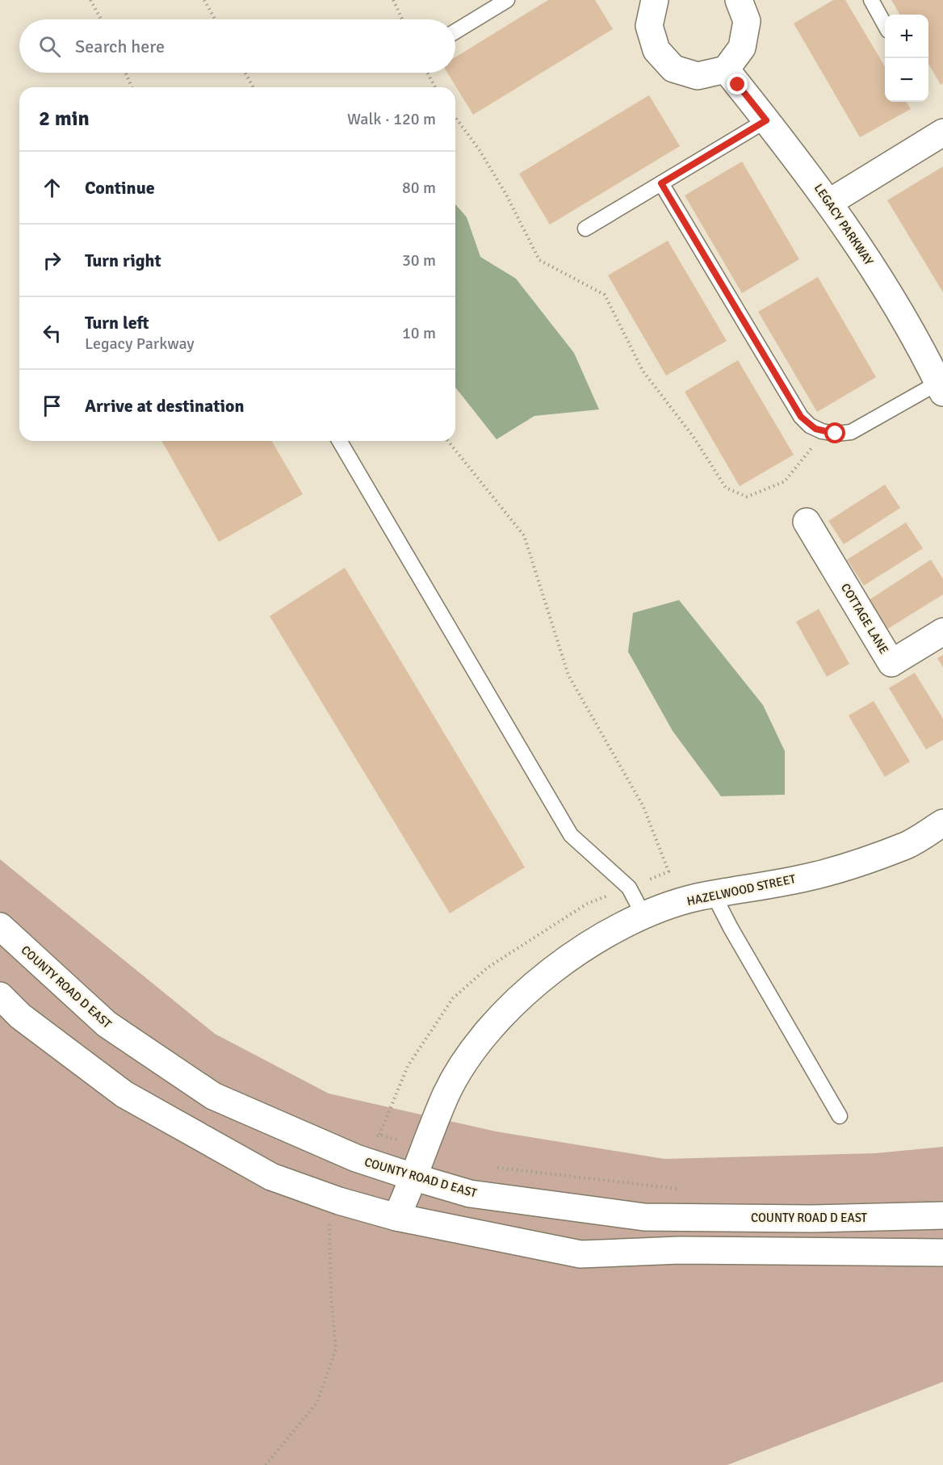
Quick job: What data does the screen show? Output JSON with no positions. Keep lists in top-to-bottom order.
{
  "streets": {
    "street": [
      "LEGACY PARKWAY",
      "COTTAGE LANE",
      "HAZELWOOD STREET",
      "COUNTY ROAD D EAST"
    ]
  },
  "crossings": [
    ["HAZELWOOD STREET", "COUNTY ROAD D EAST"]
  ],
  "page": {
    "map_buttons": ["+", "−"],
    "search": "Search here",
    "heading": ["2 min", "Walk · 120 m"],
    "list": [
      ["Continue", "80 m"],
      ["Turn right", "30 m"],
      ["Turn left", "Legacy Parkway", "10 m"],
      "Arrive at destination"
    ]
  }
}
